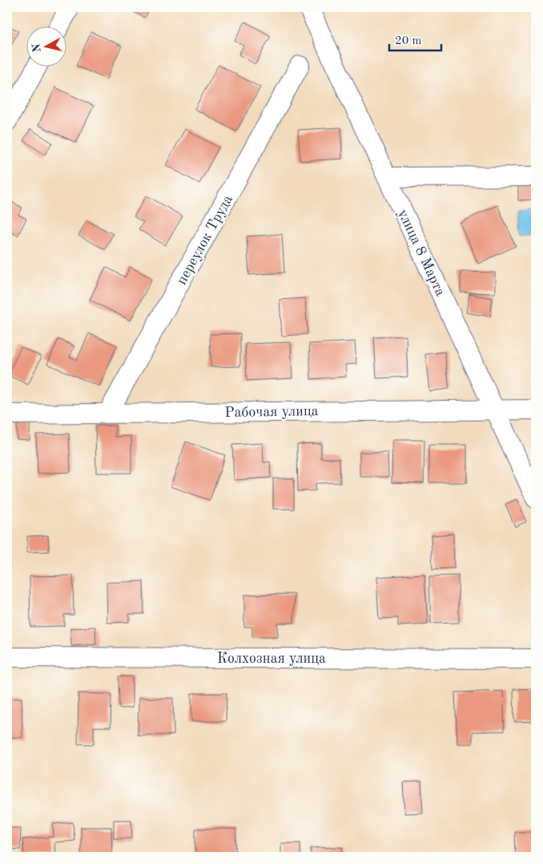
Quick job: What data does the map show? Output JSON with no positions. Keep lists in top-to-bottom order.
{
  "streets": {
    "street": [
      "переулок Труда",
      "улица 8 Марта",
      "Рабочая улица",
      "Колхозная улица"
    ]
  },
  "crossings": [
    ["переулок Труда", "Рабочая улица"],
    ["улица 8 Марта", "Рабочая улица"]
  ],
  "scale_bar": "20 m",
  "north": "left"
}
